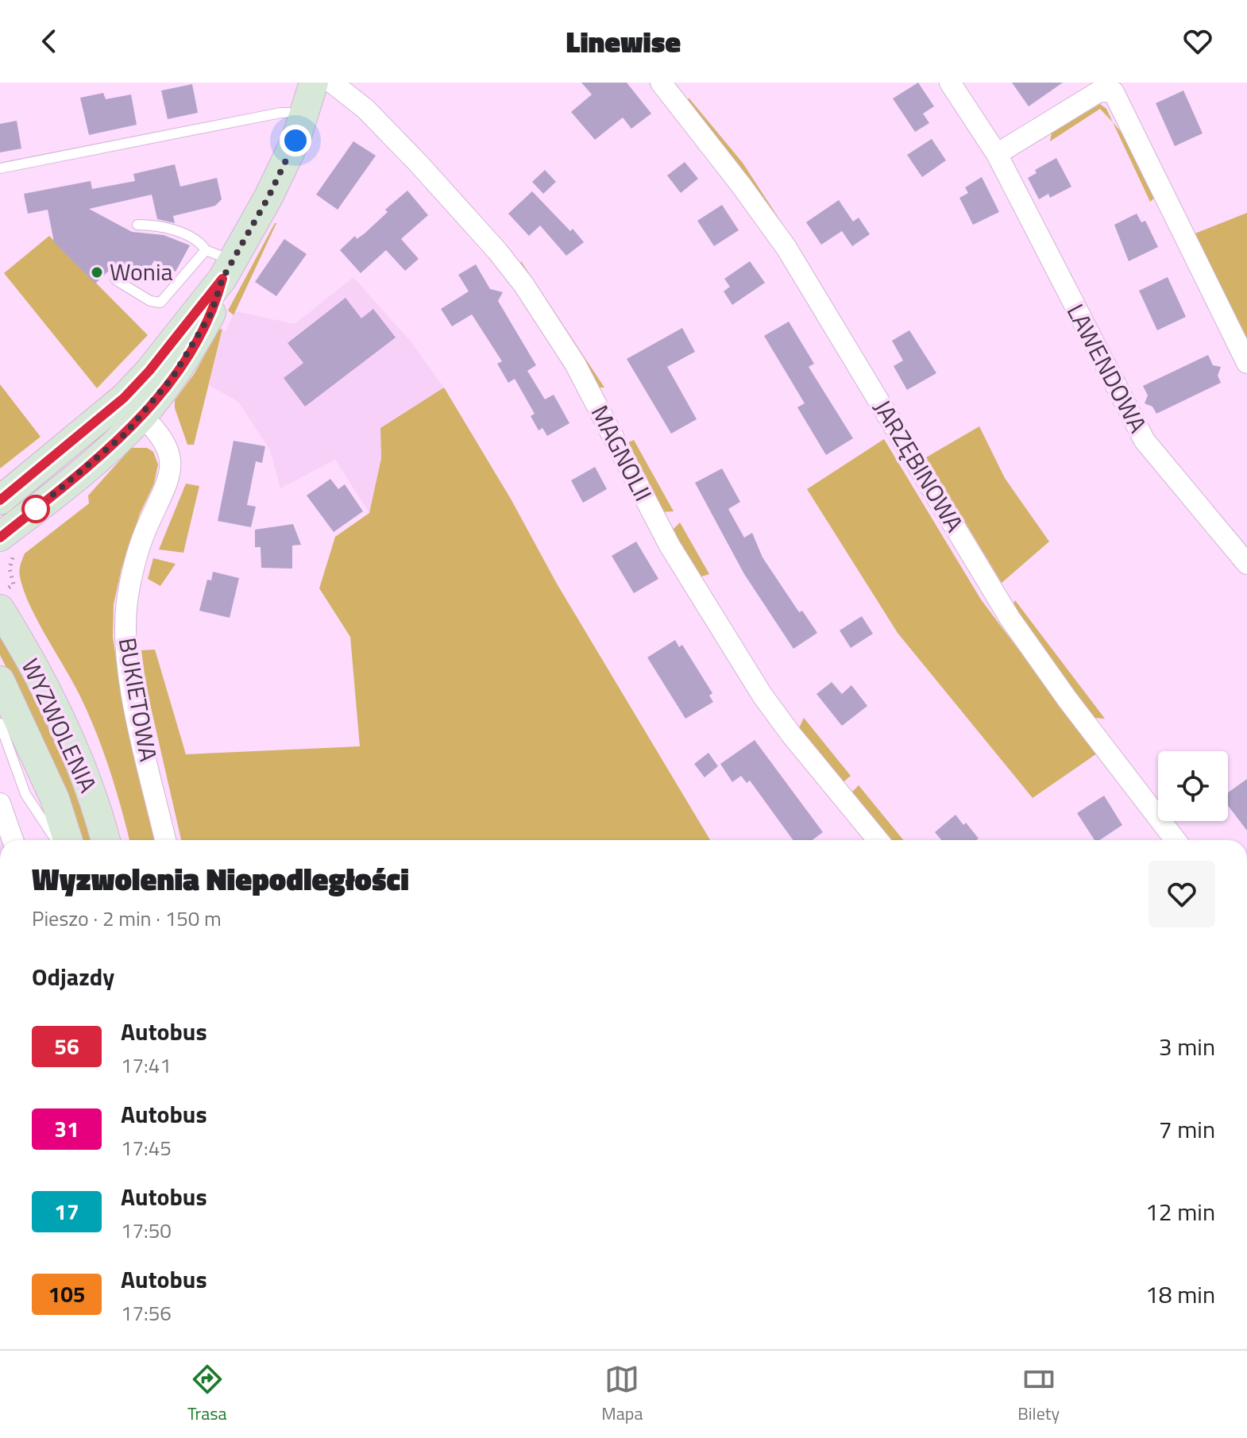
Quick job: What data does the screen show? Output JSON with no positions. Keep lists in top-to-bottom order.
{
  "streets": {
    "street": [
      "LAWENDOWA",
      "MAGNOLII",
      "JARZĘBINOWA",
      "BUKIETOWA",
      "WYZWOLENIA"
    ]
  },
  "places": ["Wonia"],
  "lines": ["bus line 56"],
  "page": {
    "header": "Linewise",
    "heading": [
      ["Wyzwolenia Niepodległości", "Pieszo · 2 min · 150 m"],
      "Odjazdy"
    ],
    "list": [
      {
        "mark": "56",
        "name": "Autobus",
        "note": "17:41",
        "value": "3 min"
      },
      {
        "mark": "31",
        "name": "Autobus",
        "note": "17:45",
        "value": "7 min"
      },
      {
        "mark": "17",
        "name": "Autobus",
        "note": "17:50",
        "value": "12 min"
      },
      {
        "mark": "105",
        "name": "Autobus",
        "note": "17:56",
        "value": "18 min"
      }
    ],
    "tabs": ["Trasa", "Mapa", "Bilety"]
  }
}
